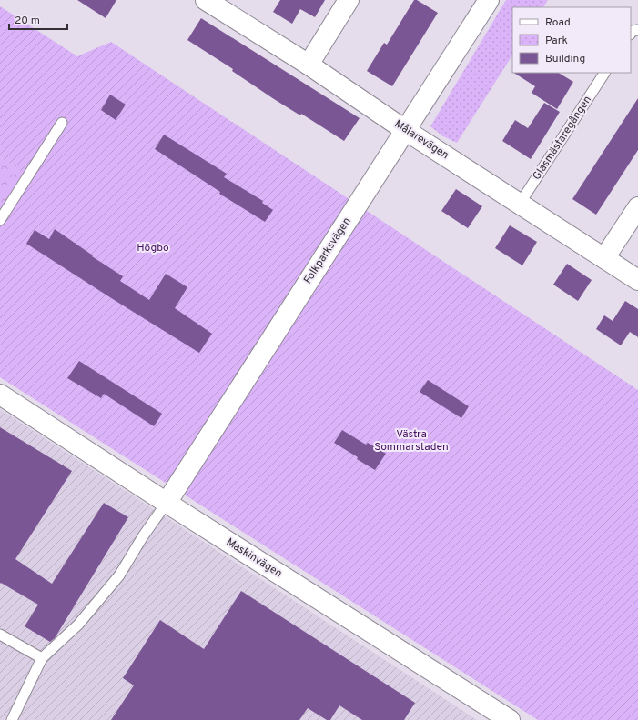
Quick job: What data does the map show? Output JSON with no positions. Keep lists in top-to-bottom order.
{
  "streets": {
    "street": ["Målarevägen", "Folkparksvägen", "Maskinvägen"],
    "lane": ["Glasmästaregången"]
  },
  "crossings": [
    ["Glasmästaregången", "Målarevägen"],
    ["Målarevägen", "Folkparksvägen"],
    ["Folkparksvägen", "Maskinvägen"]
  ],
  "parks": ["Högbo", "Västra Sommarstaden"],
  "legend": ["Road", "Park", "Building"],
  "scale_bar": "20 m"
}
